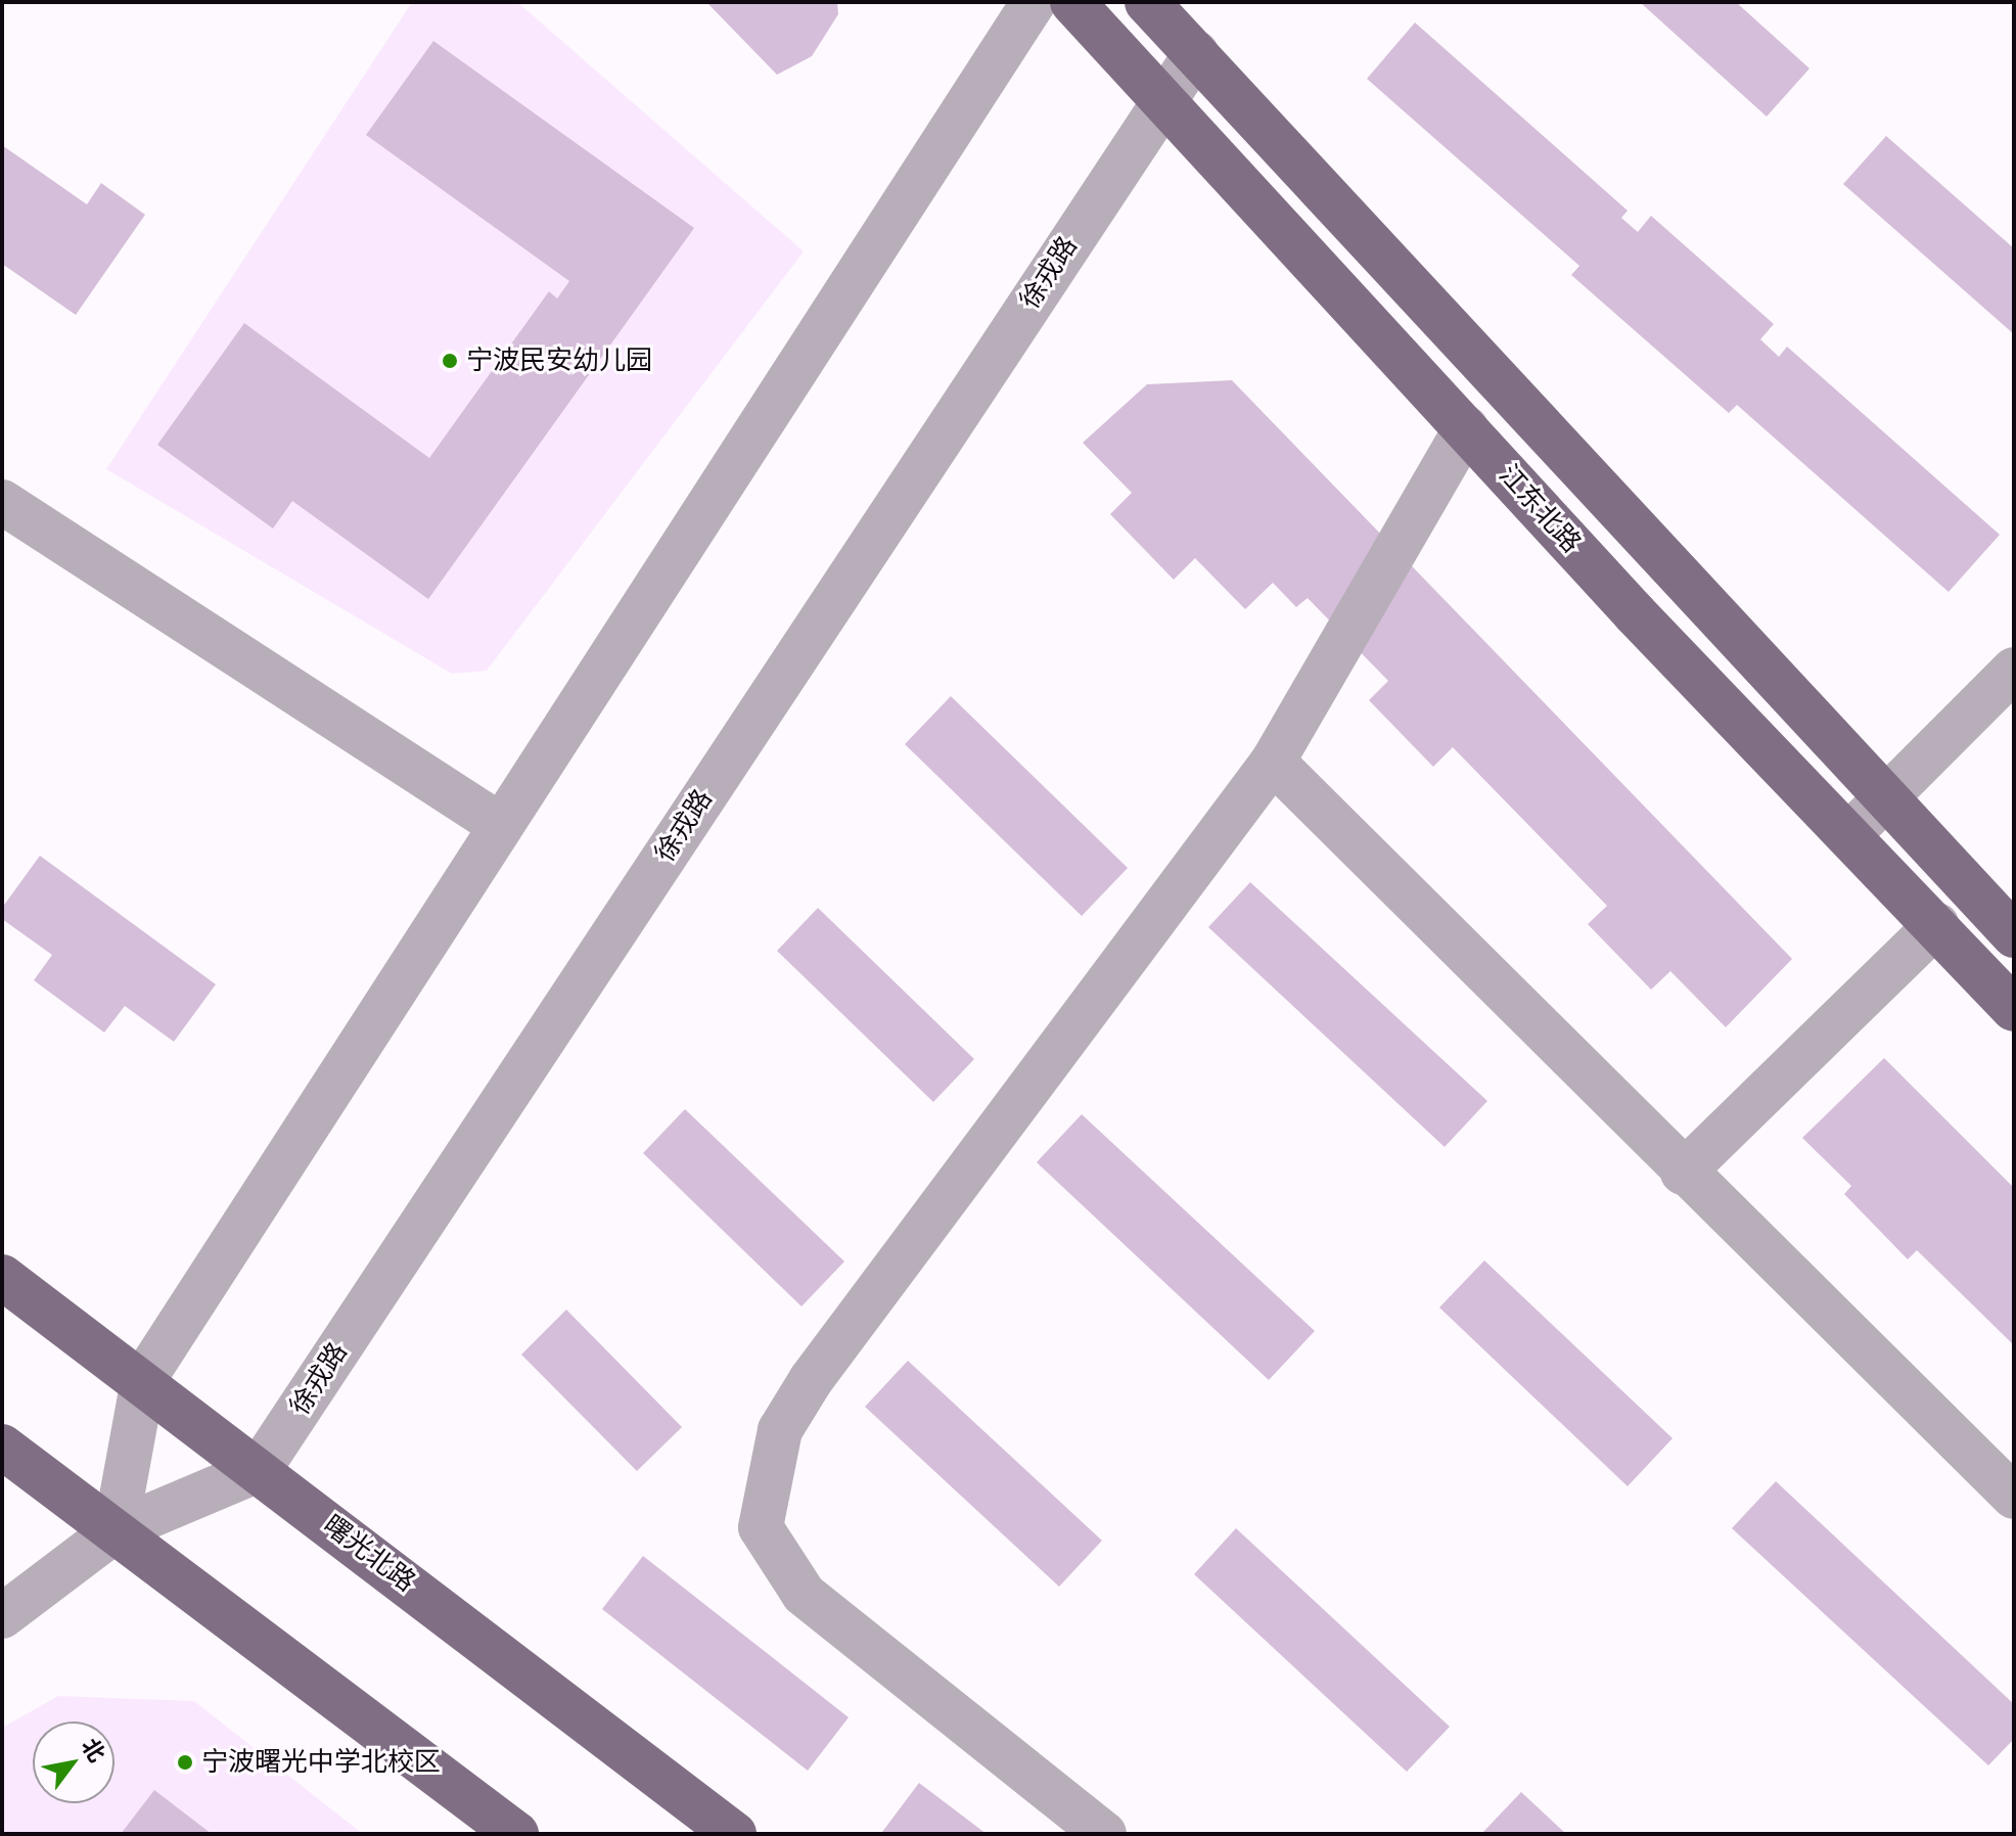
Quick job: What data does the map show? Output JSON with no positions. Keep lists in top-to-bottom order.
{
  "streets": {
    "main road": ["江东北路", "曙光北路"],
    "street": ["徐戎路"]
  },
  "crossings": [
    ["徐戎路", "江东北路"],
    ["徐戎路", "曙光北路"]
  ],
  "places": ["宁波民安幼儿园", "宁波曙光中学北校区"],
  "north": "top right"
}
